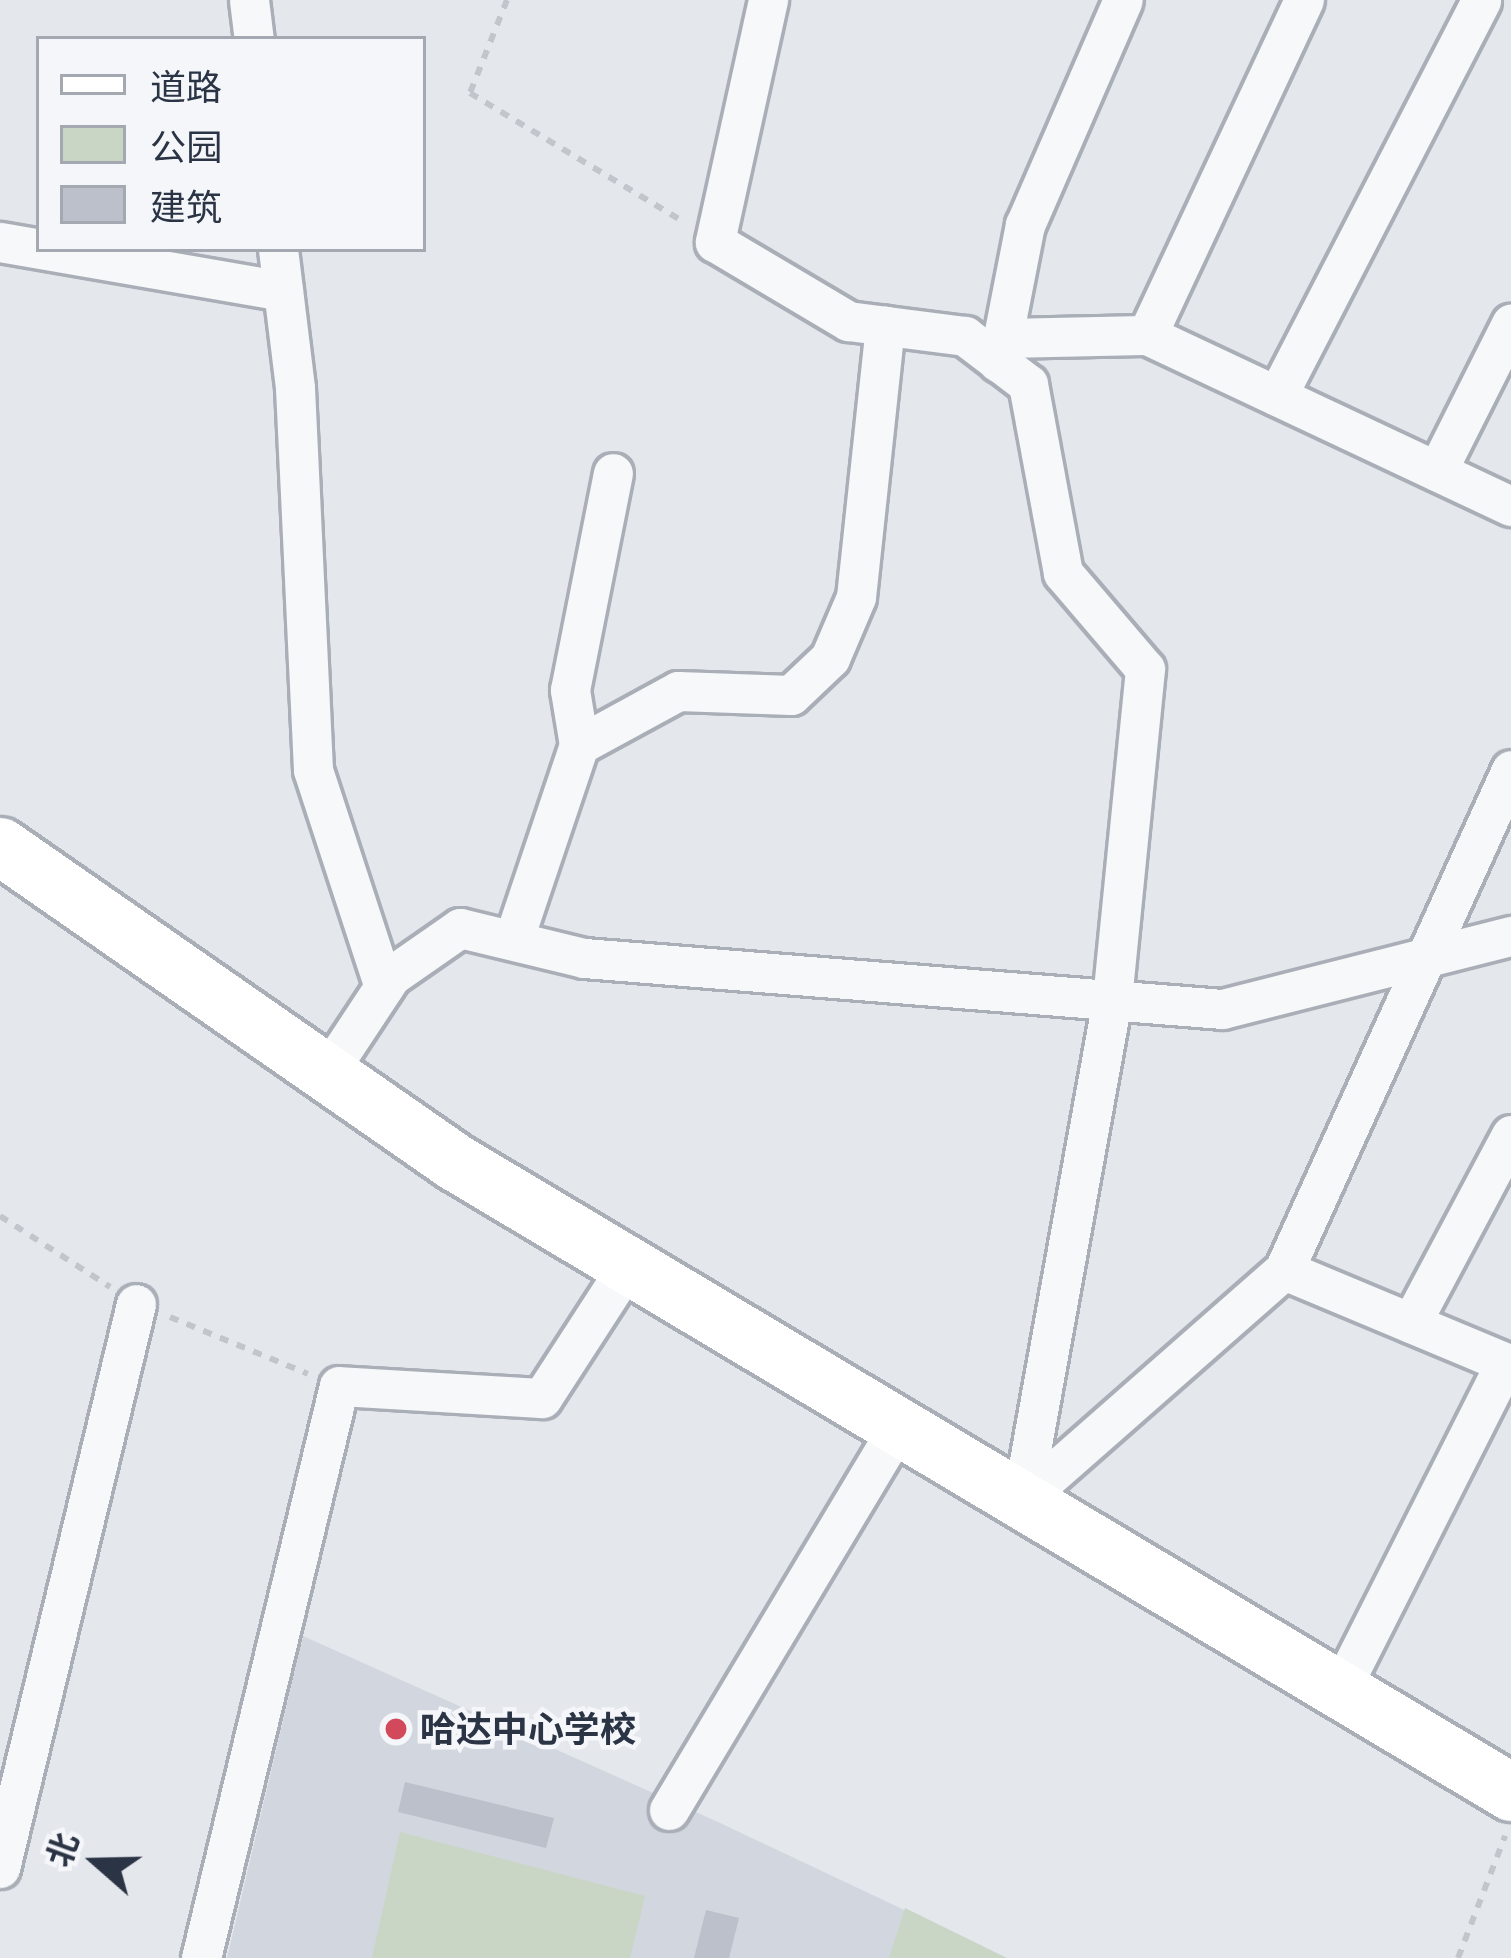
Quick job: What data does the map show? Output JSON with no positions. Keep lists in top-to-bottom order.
{
  "places": ["哈达中心学校"],
  "legend": ["道路", "公园", "建筑"],
  "north": "left"
}
